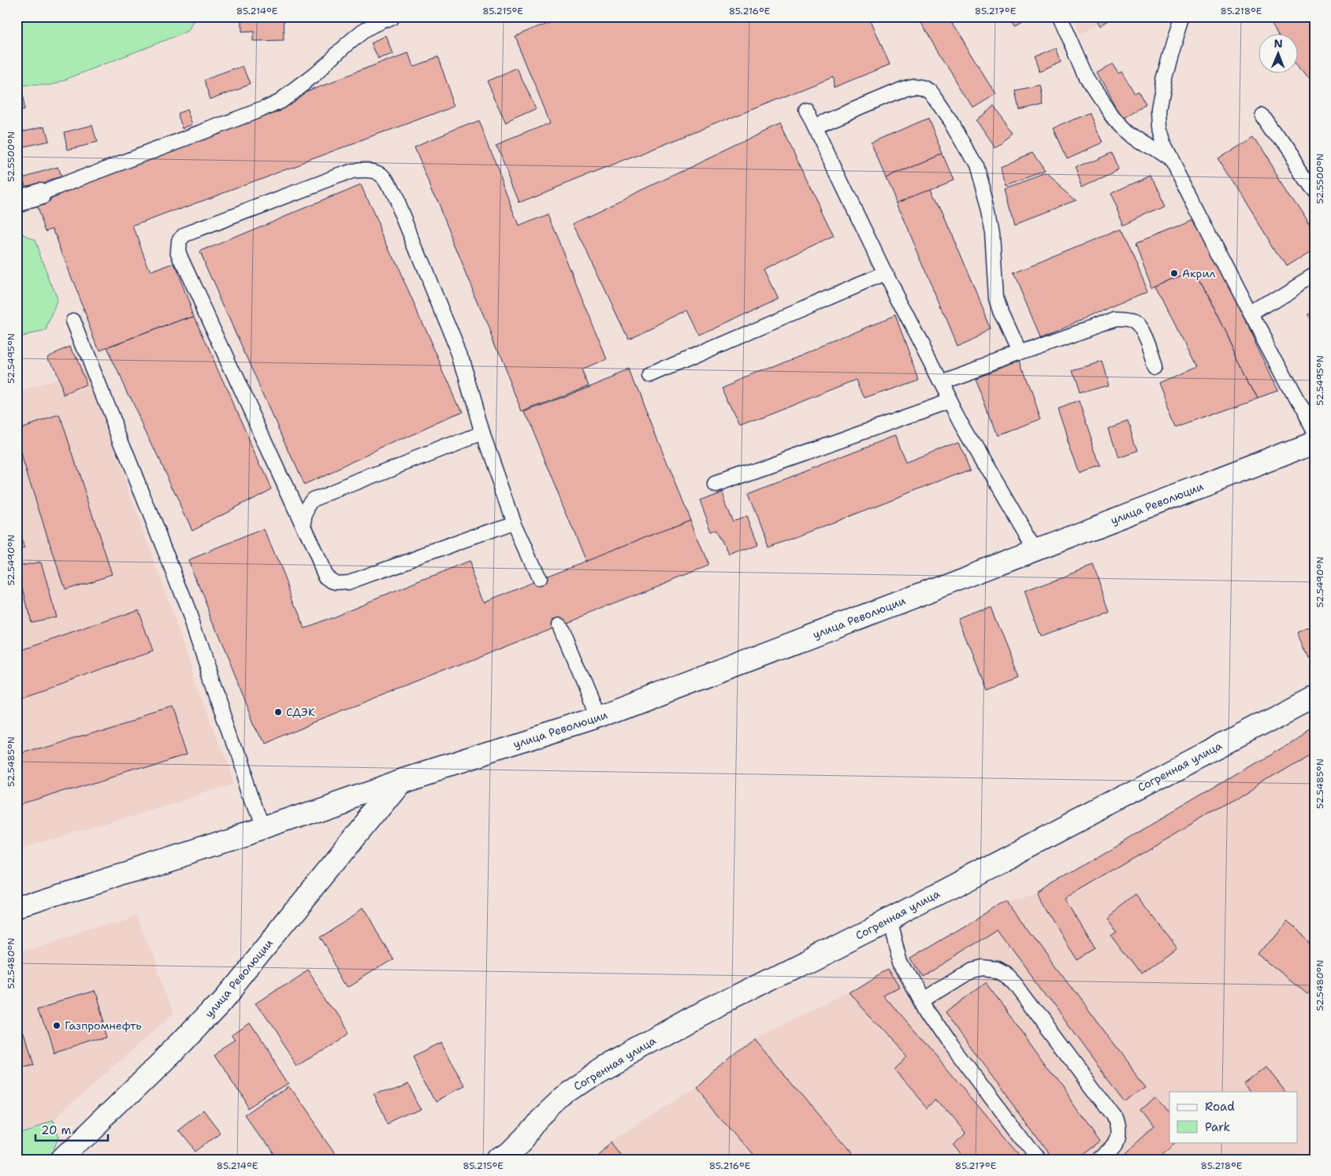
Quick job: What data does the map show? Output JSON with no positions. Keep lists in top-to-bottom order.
{
  "streets": {
    "main road": ["улица Революции", "Согренная улица"]
  },
  "places": ["Акрил", "СДЭК", "Газпромнефть"],
  "legend": ["Road", "Park"],
  "scale_bar": "20 m",
  "north": "top",
  "coordinates": [
    "85.214°E",
    "85.215°E",
    "85.216°E",
    "85.217°E",
    "85.218°E",
    "52.5500°N",
    "52.5495°N",
    "52.5490°N",
    "52.5485°N",
    "52.5480°N"
  ]
}
